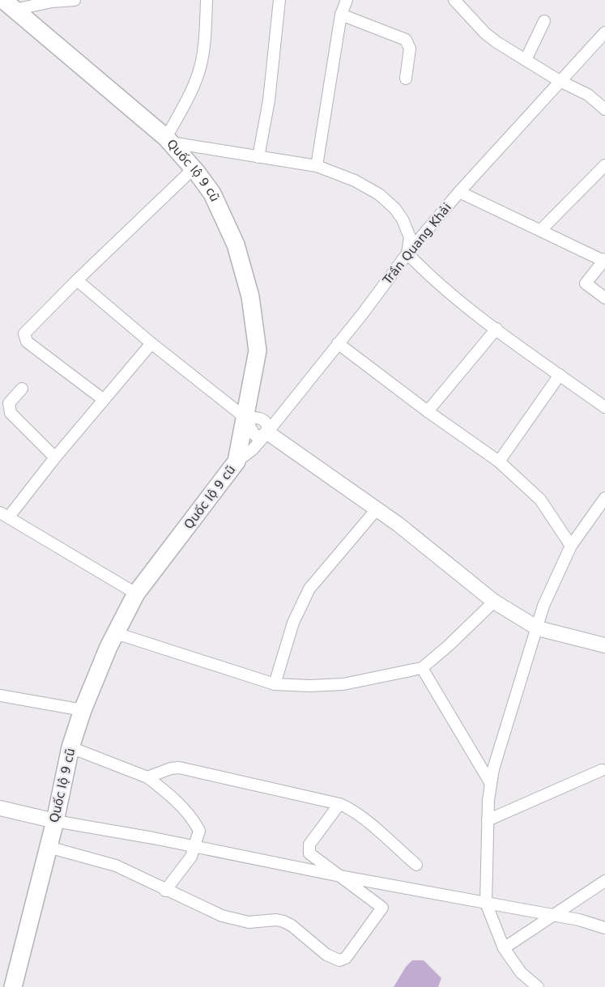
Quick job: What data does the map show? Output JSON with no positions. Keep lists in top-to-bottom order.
{
  "streets": {
    "main road": ["Quốc lộ 9 cũ"],
    "street": ["Trần Quang Khải"]
  },
  "crossings": [
    ["Quốc lộ 9 cũ", "Trần Quang Khải"]
  ]
}
